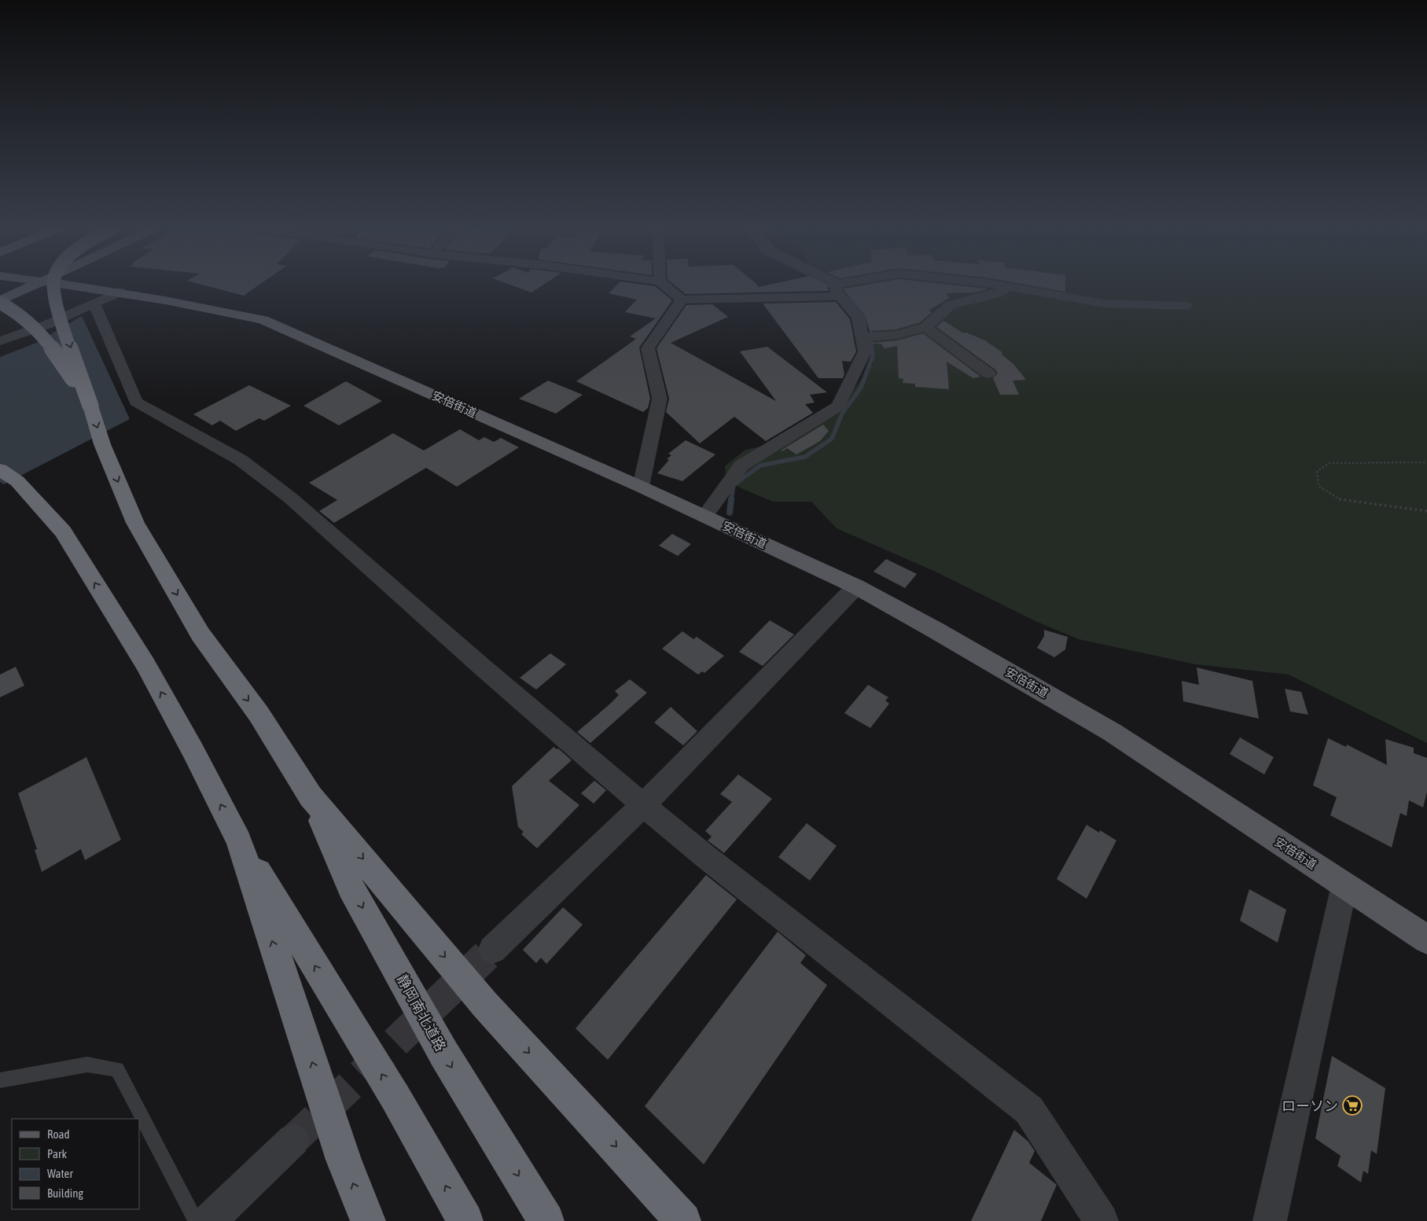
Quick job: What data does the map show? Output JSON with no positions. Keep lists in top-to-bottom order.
{
  "streets": {
    "highway": ["静岡南北道路"],
    "main road": ["安倍街道"]
  },
  "places": {
    "supermarket": ["ローソン"]
  },
  "legend": [
    "Road",
    "Park",
    "Water",
    "Building"
  ]
}
